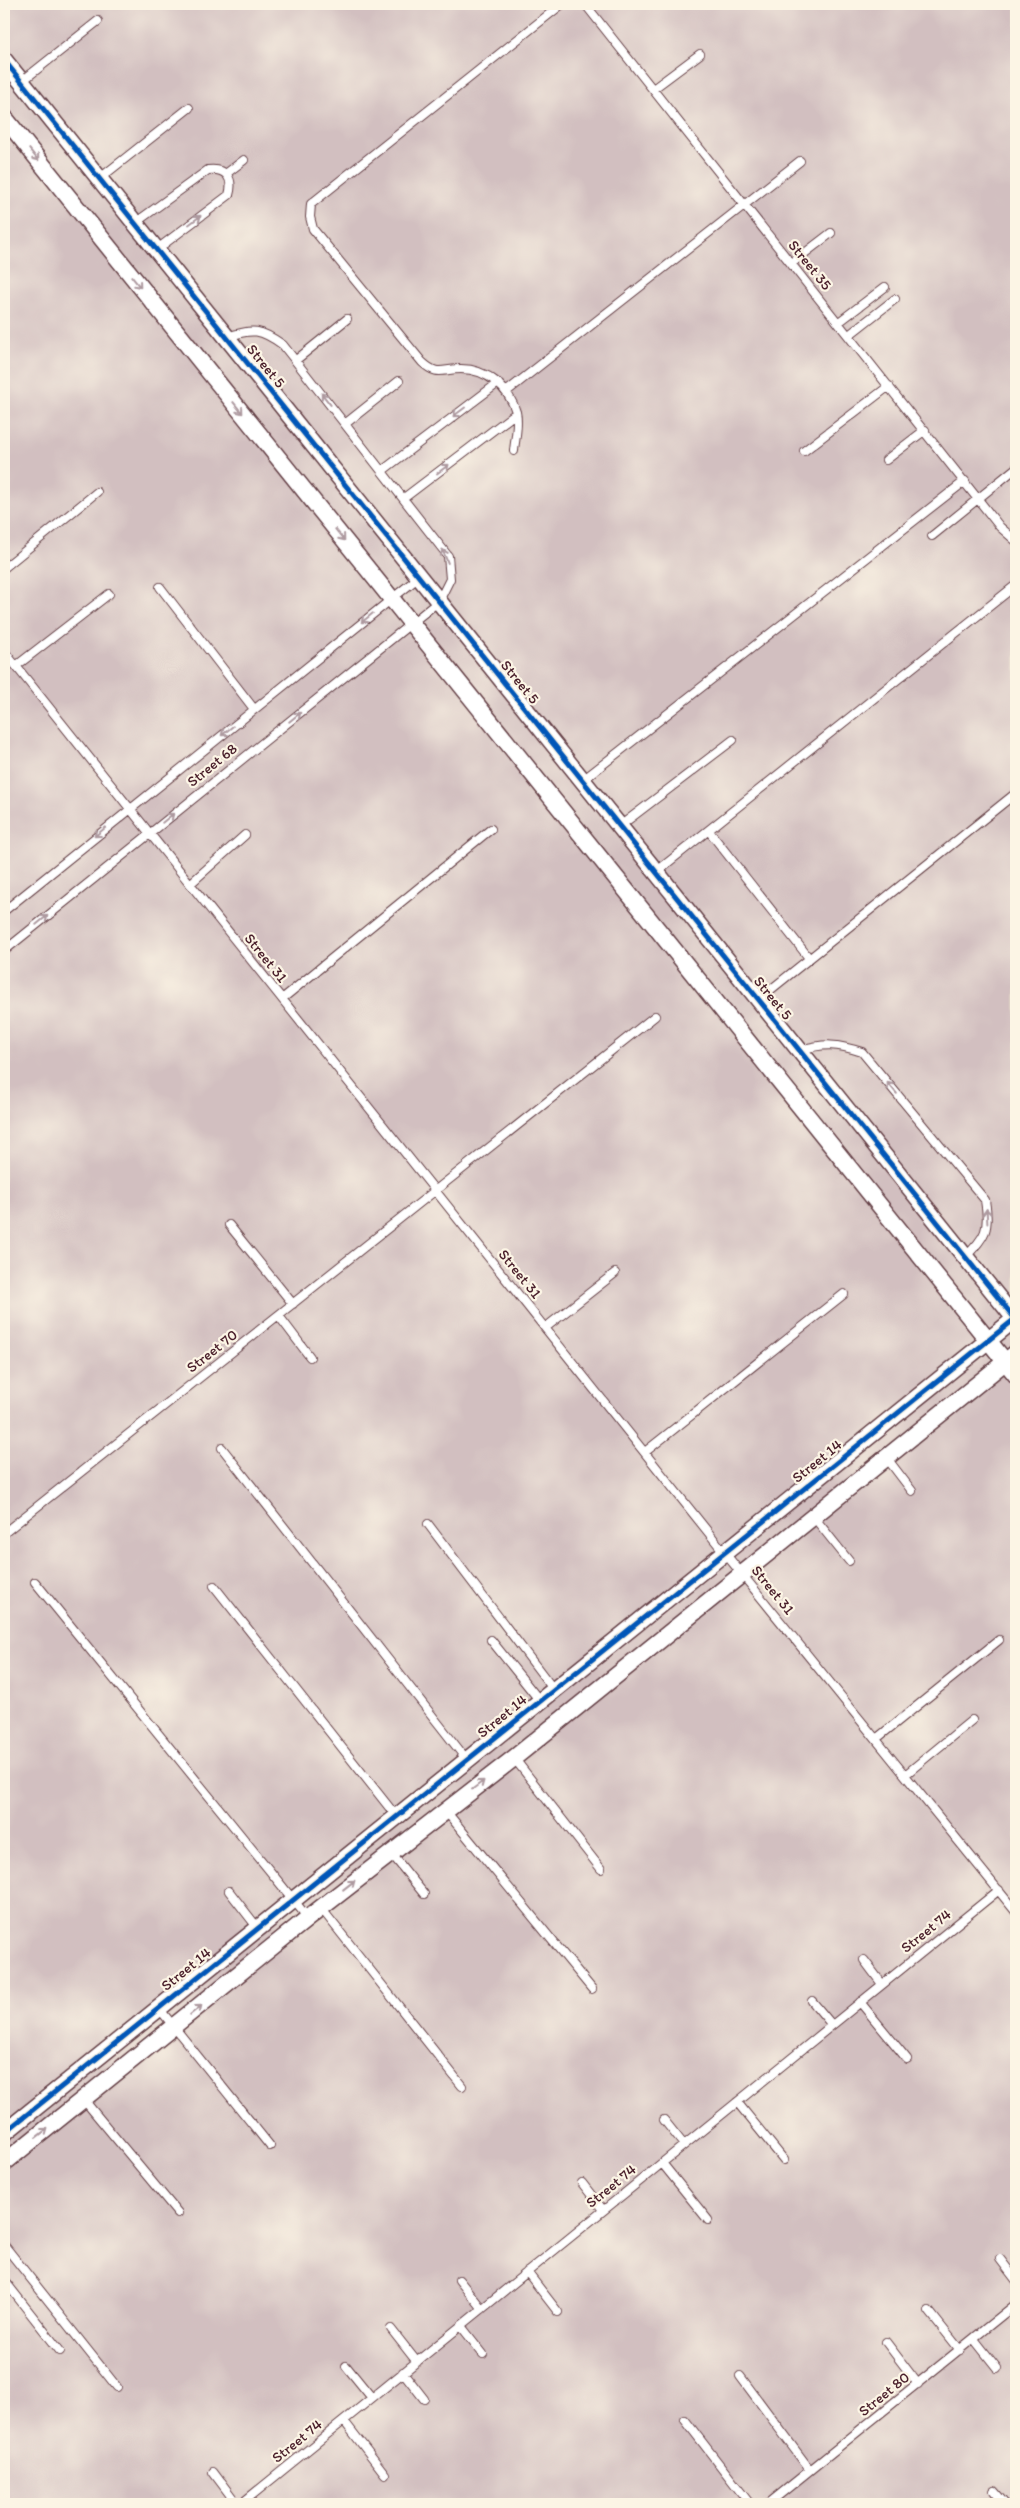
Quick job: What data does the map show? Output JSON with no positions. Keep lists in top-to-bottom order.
{
  "streets": {
    "street": ["Street 5", "Street 14"],
    "lane": [
      "Street 35",
      "Street 68",
      "Street 31",
      "Street 70",
      "Street 74",
      "Street 80"
    ]
  },
  "crossings": [
    ["Street 5", "Street 68"],
    ["Street 5", "Street 14"],
    ["Street 68", "Street 31"],
    ["Street 31", "Street 70"],
    ["Street 31", "Street 14"],
    ["Street 31", "Street 74"]
  ]
}
